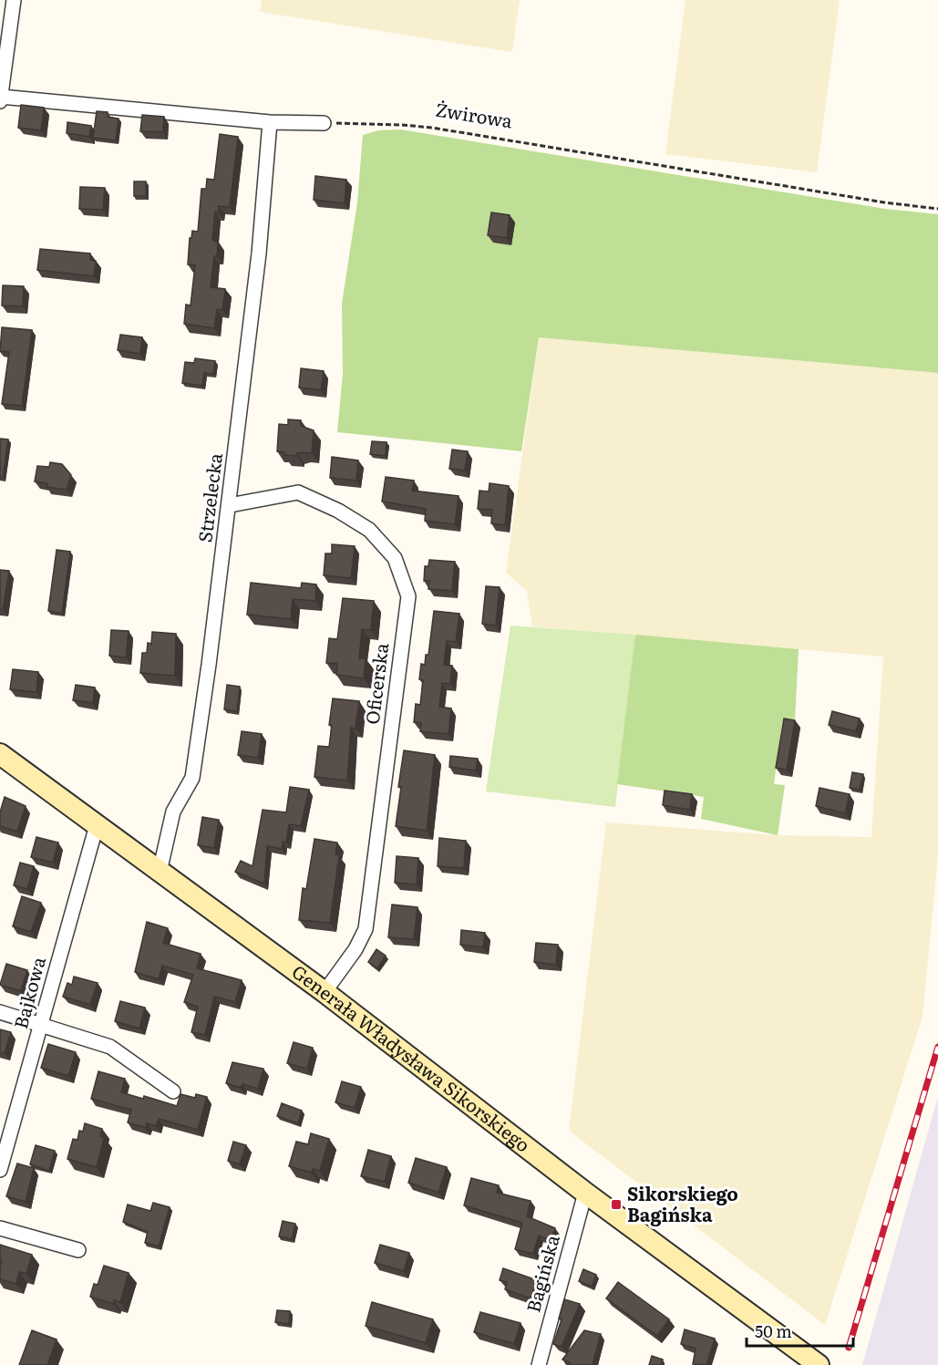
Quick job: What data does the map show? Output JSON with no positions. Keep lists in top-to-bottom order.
{
  "streets": {
    "street": [
      "Strzelecka",
      "Oficerska",
      "Bajkowa",
      "Generała Władysława Sikorskiego",
      "Bagińska"
    ],
    "path": ["Żwirowa"]
  },
  "crossings": [
    ["Strzelecka", "Oficerska"],
    ["Strzelecka", "Generała Władysława Sikorskiego"],
    ["Oficerska", "Generała Władysława Sikorskiego"],
    ["Bajkowa", "Generała Władysława Sikorskiego"],
    ["Generała Władysława Sikorskiego", "Bagińska"]
  ],
  "places": {
    "transit": ["Sikorskiego Bagińska"]
  },
  "scale_bar": "50 m"
}
